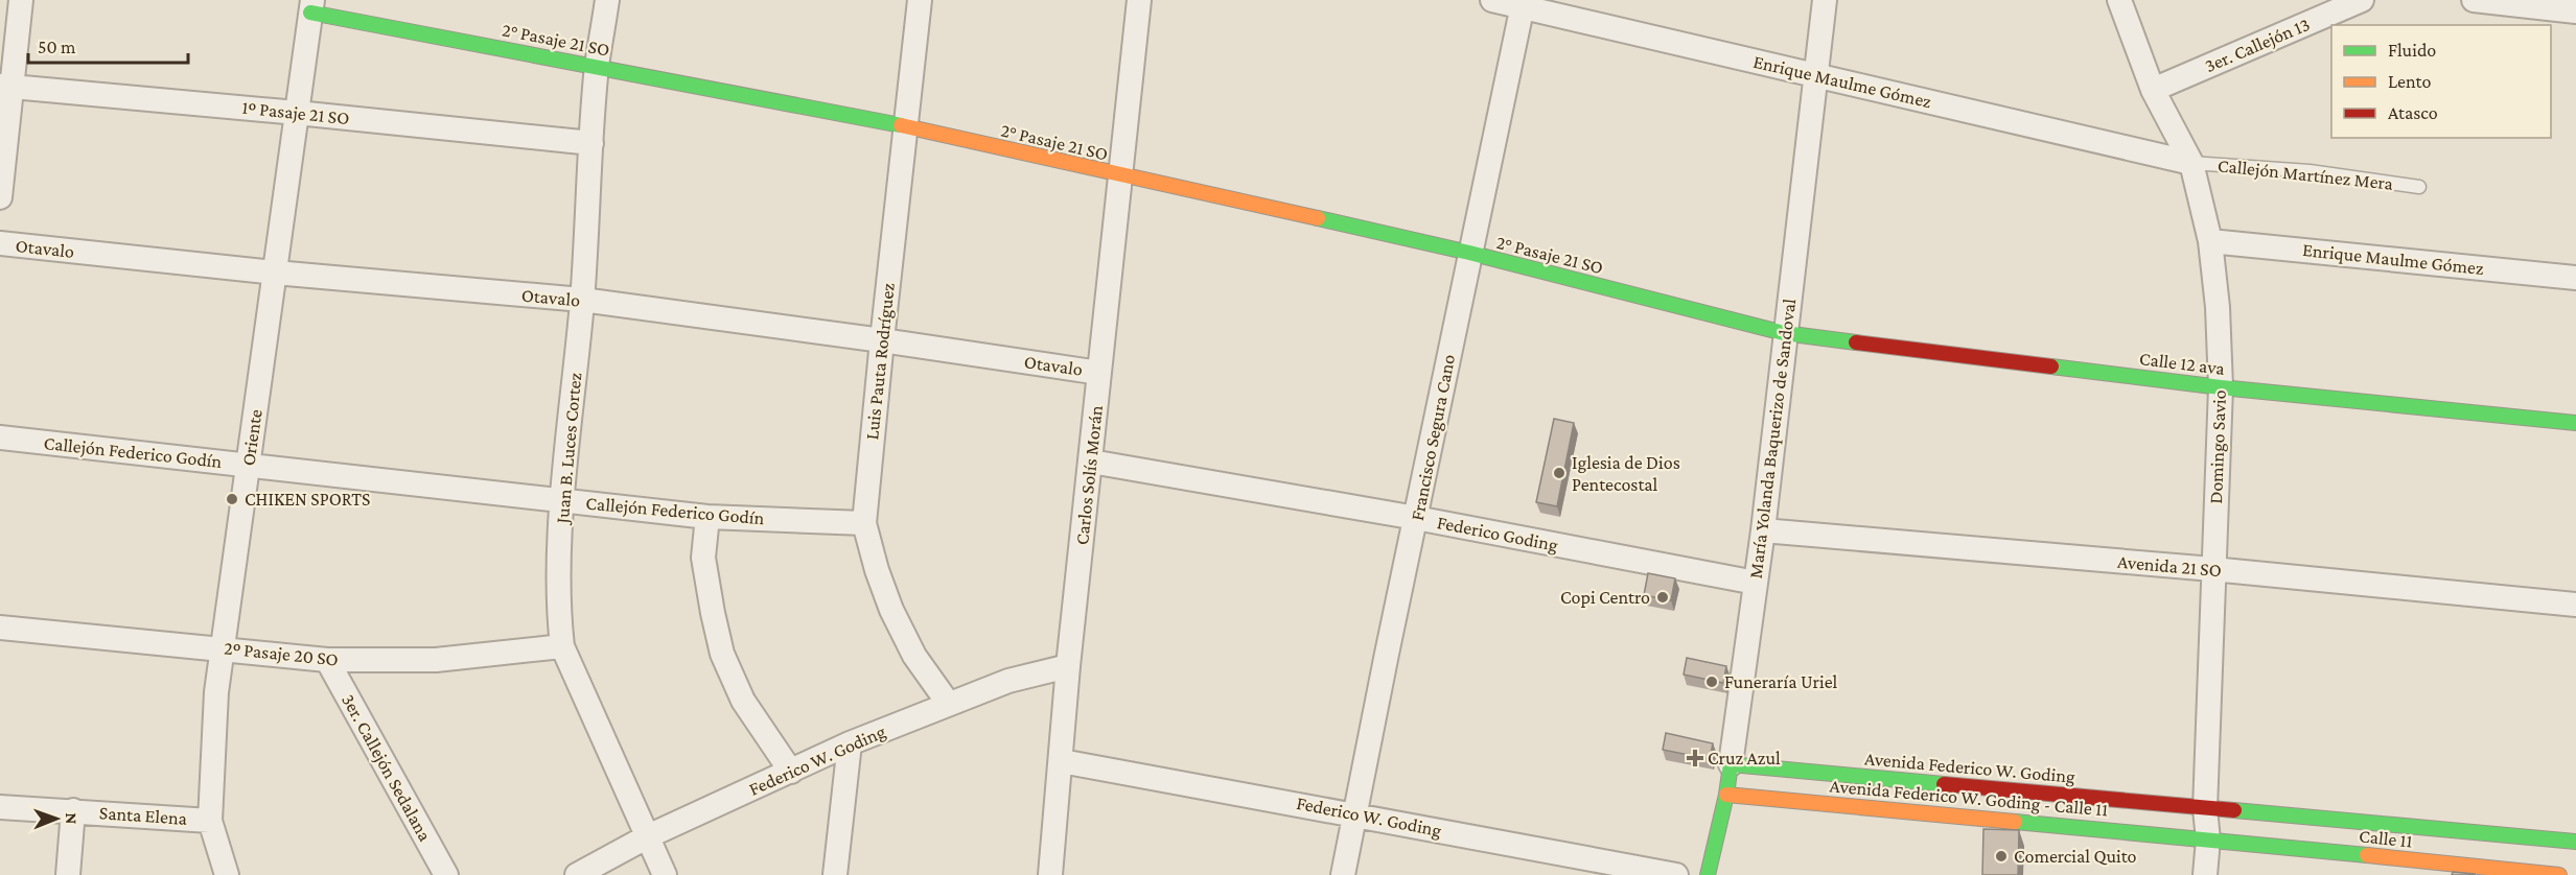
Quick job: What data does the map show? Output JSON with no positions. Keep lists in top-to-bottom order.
{
  "streets": {
    "street": [
      "2° Pasaje 21 SO",
      "3er. Callejón 13",
      "Enrique Maulme Gómez",
      "1º Pasaje 21 SO",
      "Otavalo",
      "Luis Pauta Rodríguez",
      "Calle 12 ava",
      "Oriente",
      "Francisco Segura Cano",
      "María Yolanda Baquerizo de Sandoval",
      "Domingo Savio",
      "Juan B. Luces Cortez",
      "Callejón Federico Godín",
      "Carlos Solís Morán",
      "Federico Goding",
      "Avenida 21 SO",
      "2º Pasaje 20 SO",
      "Federico W. Goding",
      "3er. Callejón Sedalana",
      "Avenida Federico W. Goding",
      "Avenida Federico W. Goding - Calle 11",
      "Santa Elena",
      "Calle 11"
    ],
    "lane": ["Callejón Martínez Mera"]
  },
  "crossings": [
    ["2° Pasaje 21 SO", "Luis Pauta Rodríguez"],
    ["2° Pasaje 21 SO", "Calle 12 ava"],
    ["2° Pasaje 21 SO", "Oriente"],
    ["2° Pasaje 21 SO", "Francisco Segura Cano"],
    ["2° Pasaje 21 SO", "María Yolanda Baquerizo de Sandoval"],
    ["2° Pasaje 21 SO", "Juan B. Luces Cortez"],
    ["2° Pasaje 21 SO", "Carlos Solís Morán"],
    ["3er. Callejón 13", "Domingo Savio"],
    ["Enrique Maulme Gómez", "Callejón Martínez Mera"],
    ["Enrique Maulme Gómez", "Francisco Segura Cano"],
    ["Enrique Maulme Gómez", "María Yolanda Baquerizo de Sandoval"],
    ["Enrique Maulme Gómez", "Domingo Savio"],
    ["1º Pasaje 21 SO", "Oriente"],
    ["1º Pasaje 21 SO", "Juan B. Luces Cortez"],
    ["Callejón Martínez Mera", "Domingo Savio"],
    ["Otavalo", "Luis Pauta Rodríguez"],
    ["Otavalo", "Oriente"],
    ["Otavalo", "Juan B. Luces Cortez"],
    ["Otavalo", "Carlos Solís Morán"],
    ["Luis Pauta Rodríguez", "Callejón Federico Godín"],
    ["Luis Pauta Rodríguez", "Federico W. Goding"],
    ["Calle 12 ava", "María Yolanda Baquerizo de Sandoval"],
    ["Calle 12 ava", "Domingo Savio"],
    ["Oriente", "Callejón Federico Godín"],
    ["Oriente", "2º Pasaje 20 SO"],
    ["Oriente", "Santa Elena"],
    ["Francisco Segura Cano", "Federico Goding"],
    ["Francisco Segura Cano", "Federico W. Goding"],
    ["María Yolanda Baquerizo de Sandoval", "Federico Goding"],
    ["María Yolanda Baquerizo de Sandoval", "Avenida 21 SO"],
    ["María Yolanda Baquerizo de Sandoval", "Avenida Federico W. Goding"],
    ["María Yolanda Baquerizo de Sandoval", "Avenida Federico W. Goding - Calle 11"],
    ["Domingo Savio", "Avenida 21 SO"],
    ["Domingo Savio", "Avenida Federico W. Goding"],
    ["Domingo Savio", "Avenida Federico W. Goding - Calle 11"],
    ["Domingo Savio", "Calle 11"],
    ["Juan B. Luces Cortez", "Callejón Federico Godín"],
    ["Juan B. Luces Cortez", "2º Pasaje 20 SO"],
    ["Juan B. Luces Cortez", "Federico W. Goding"],
    ["Carlos Solís Morán", "Federico Goding"],
    ["Carlos Solís Morán", "Federico W. Goding"],
    ["2º Pasaje 20 SO", "3er. Callejón Sedalana"],
    ["Avenida Federico W. Goding - Calle 11", "Calle 11"]
  ],
  "places": {
    "other": [
      "Iglesia de Dios Pentecostal",
      "CHIKEN SPORTS",
      "Copi Centro",
      "Funeraría Uriel",
      "Comercial Quito"
    ],
    "health": ["Cruz Azul"]
  },
  "legend": ["Fluido", "Lento", "Atasco"],
  "scale_bar": "50 m",
  "north": "right"
}
